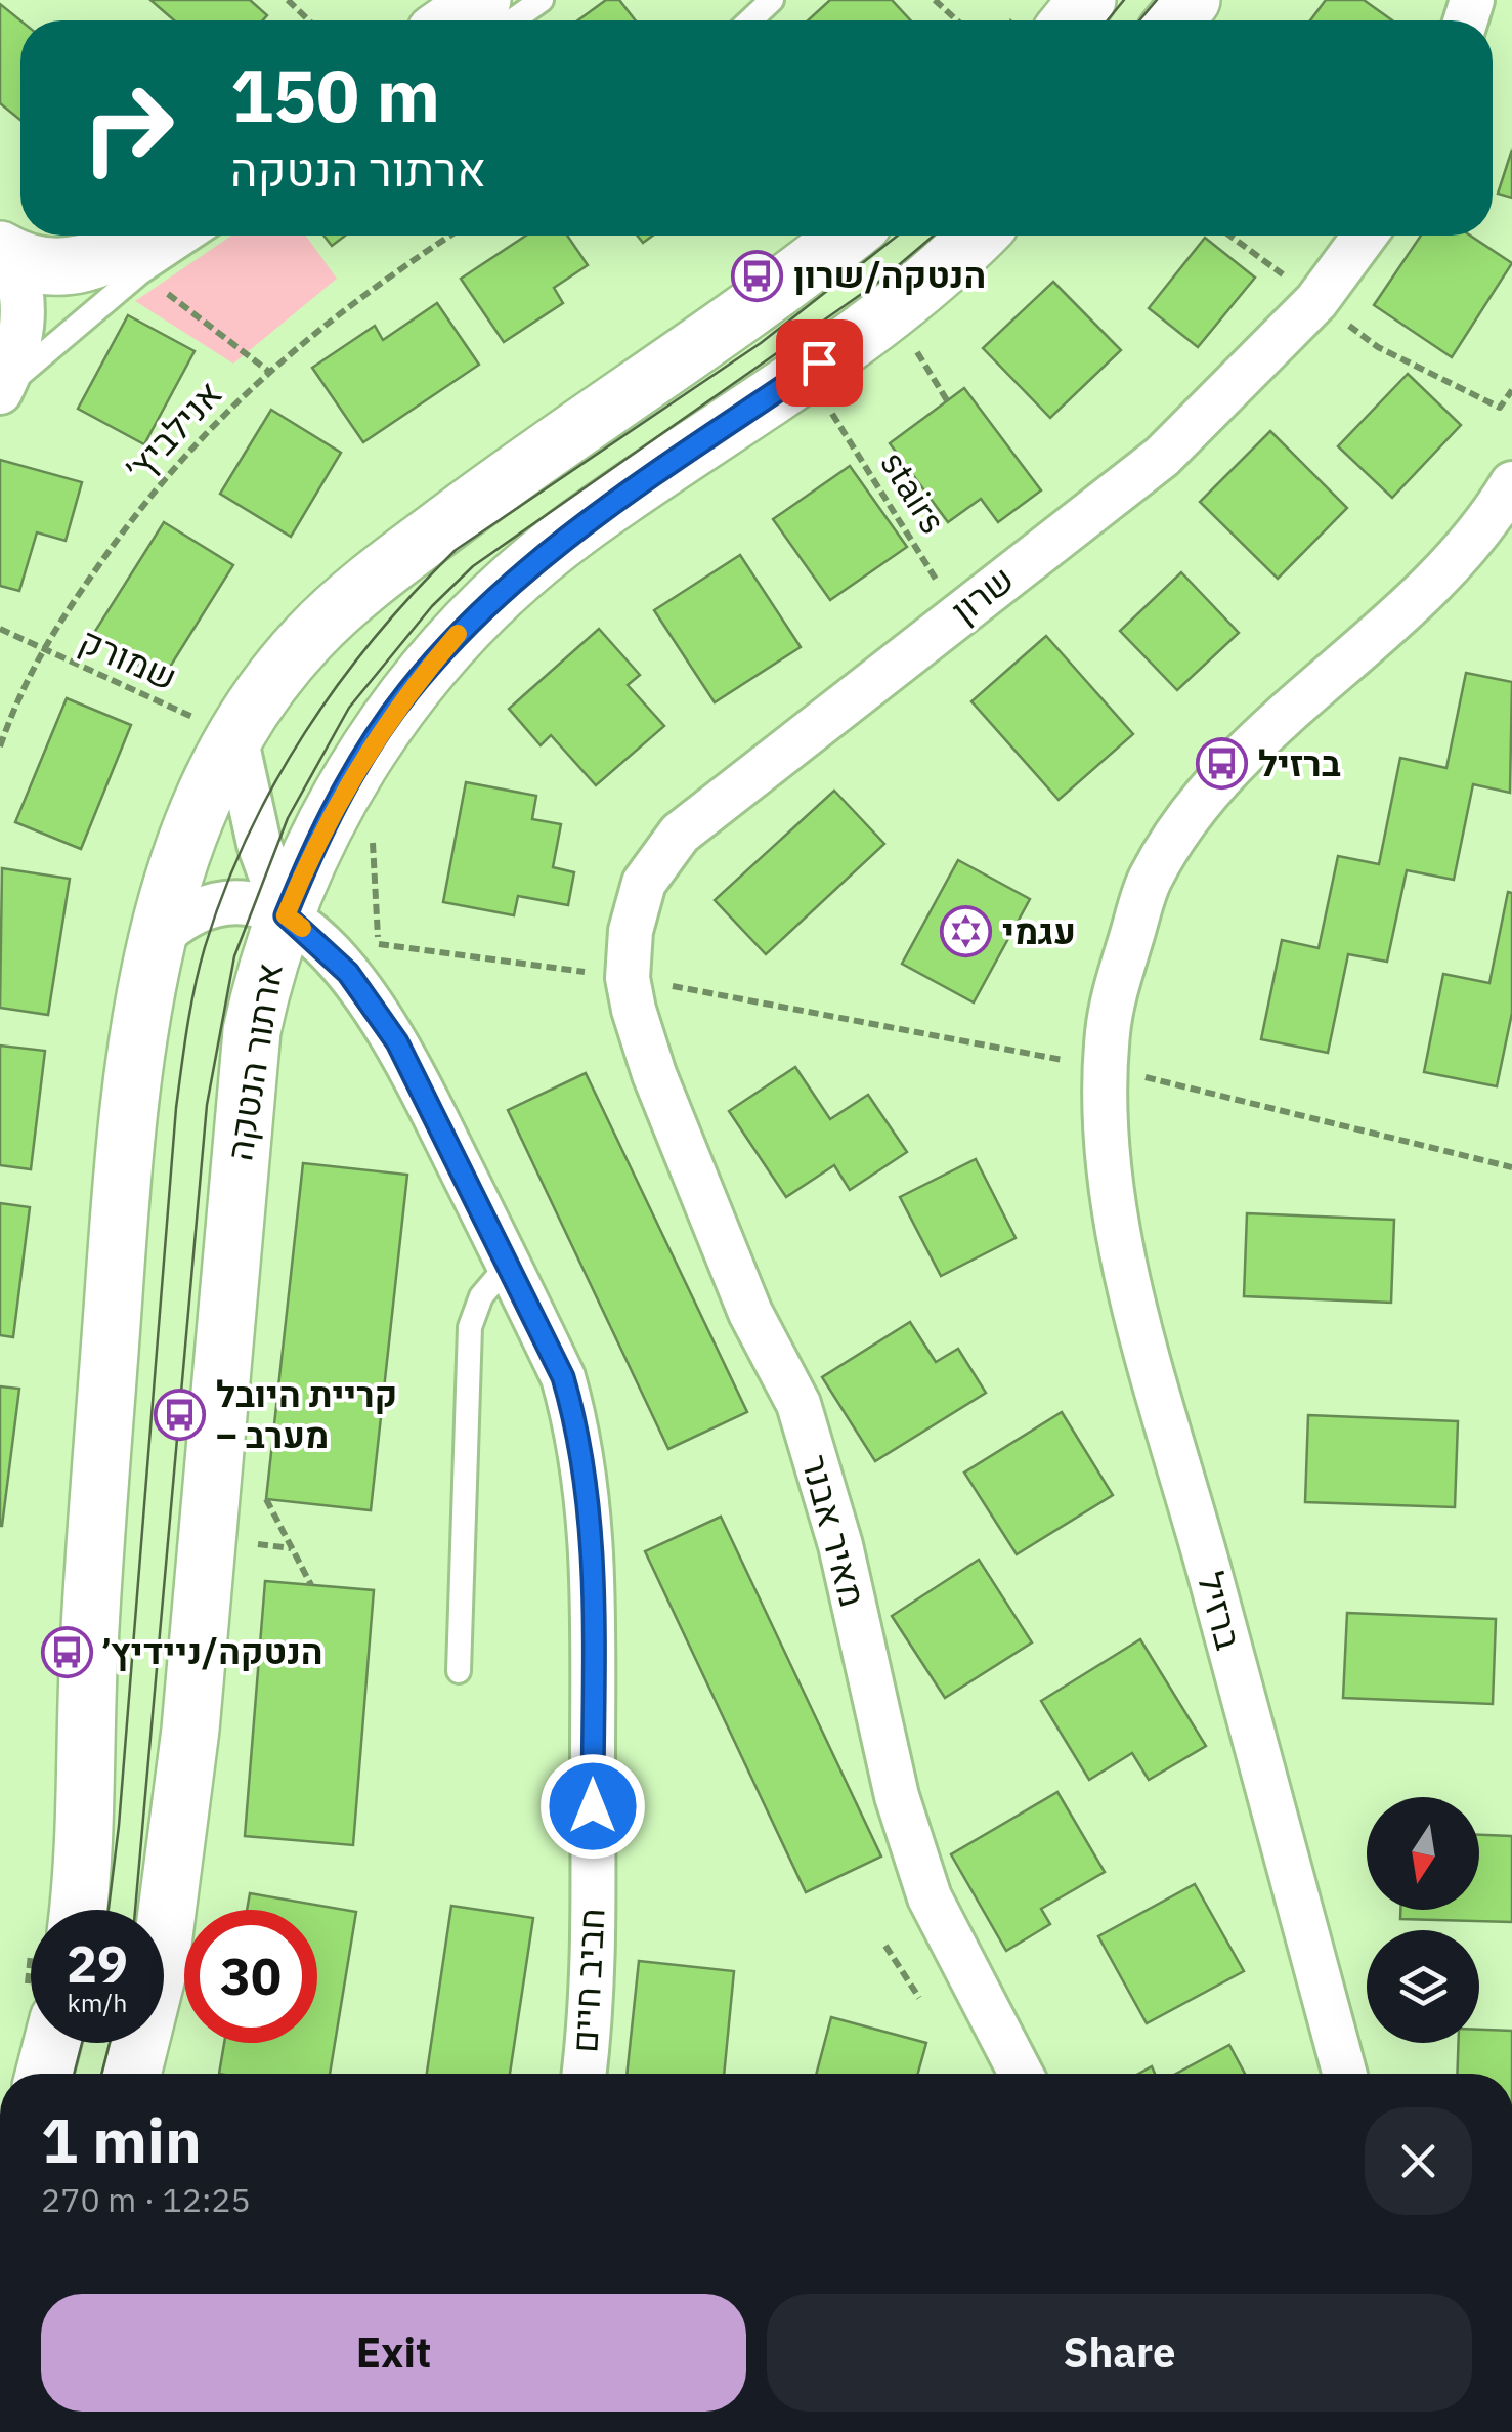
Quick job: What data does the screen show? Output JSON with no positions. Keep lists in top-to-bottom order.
{
  "streets": {
    "main road": ["ארתור הנטקה"],
    "street": [
      "שרון",
      "מאיר אבנר",
      "ברזיל",
      "חביב חיים"
    ],
    "path": ["אנילביץ׳", "stairs", "שמורק"]
  },
  "crossings": [
    ["אנילביץ׳", "שמורק"],
    ["stairs", "שרון"],
    ["שרון", "מאיר אבנר"],
    ["ארתור הנטקה", "חביב חיים"]
  ],
  "places": {
    "bus stop": [
      "הנטקה/שרון",
      "ברזיל",
      "קריית היובל – מערב",
      "הנטקה/ניידיץ׳"
    ],
    "synagogue": ["עגמי"]
  },
  "north": "bottom",
  "page": {
    "turn": ["150 m", "ארתור הנטקה"],
    "speed": "29 km/h",
    "limit": "30",
    "heading": ["1 min", "270 m · 12:25"],
    "buttons": ["Exit", "Share"]
  }
}
